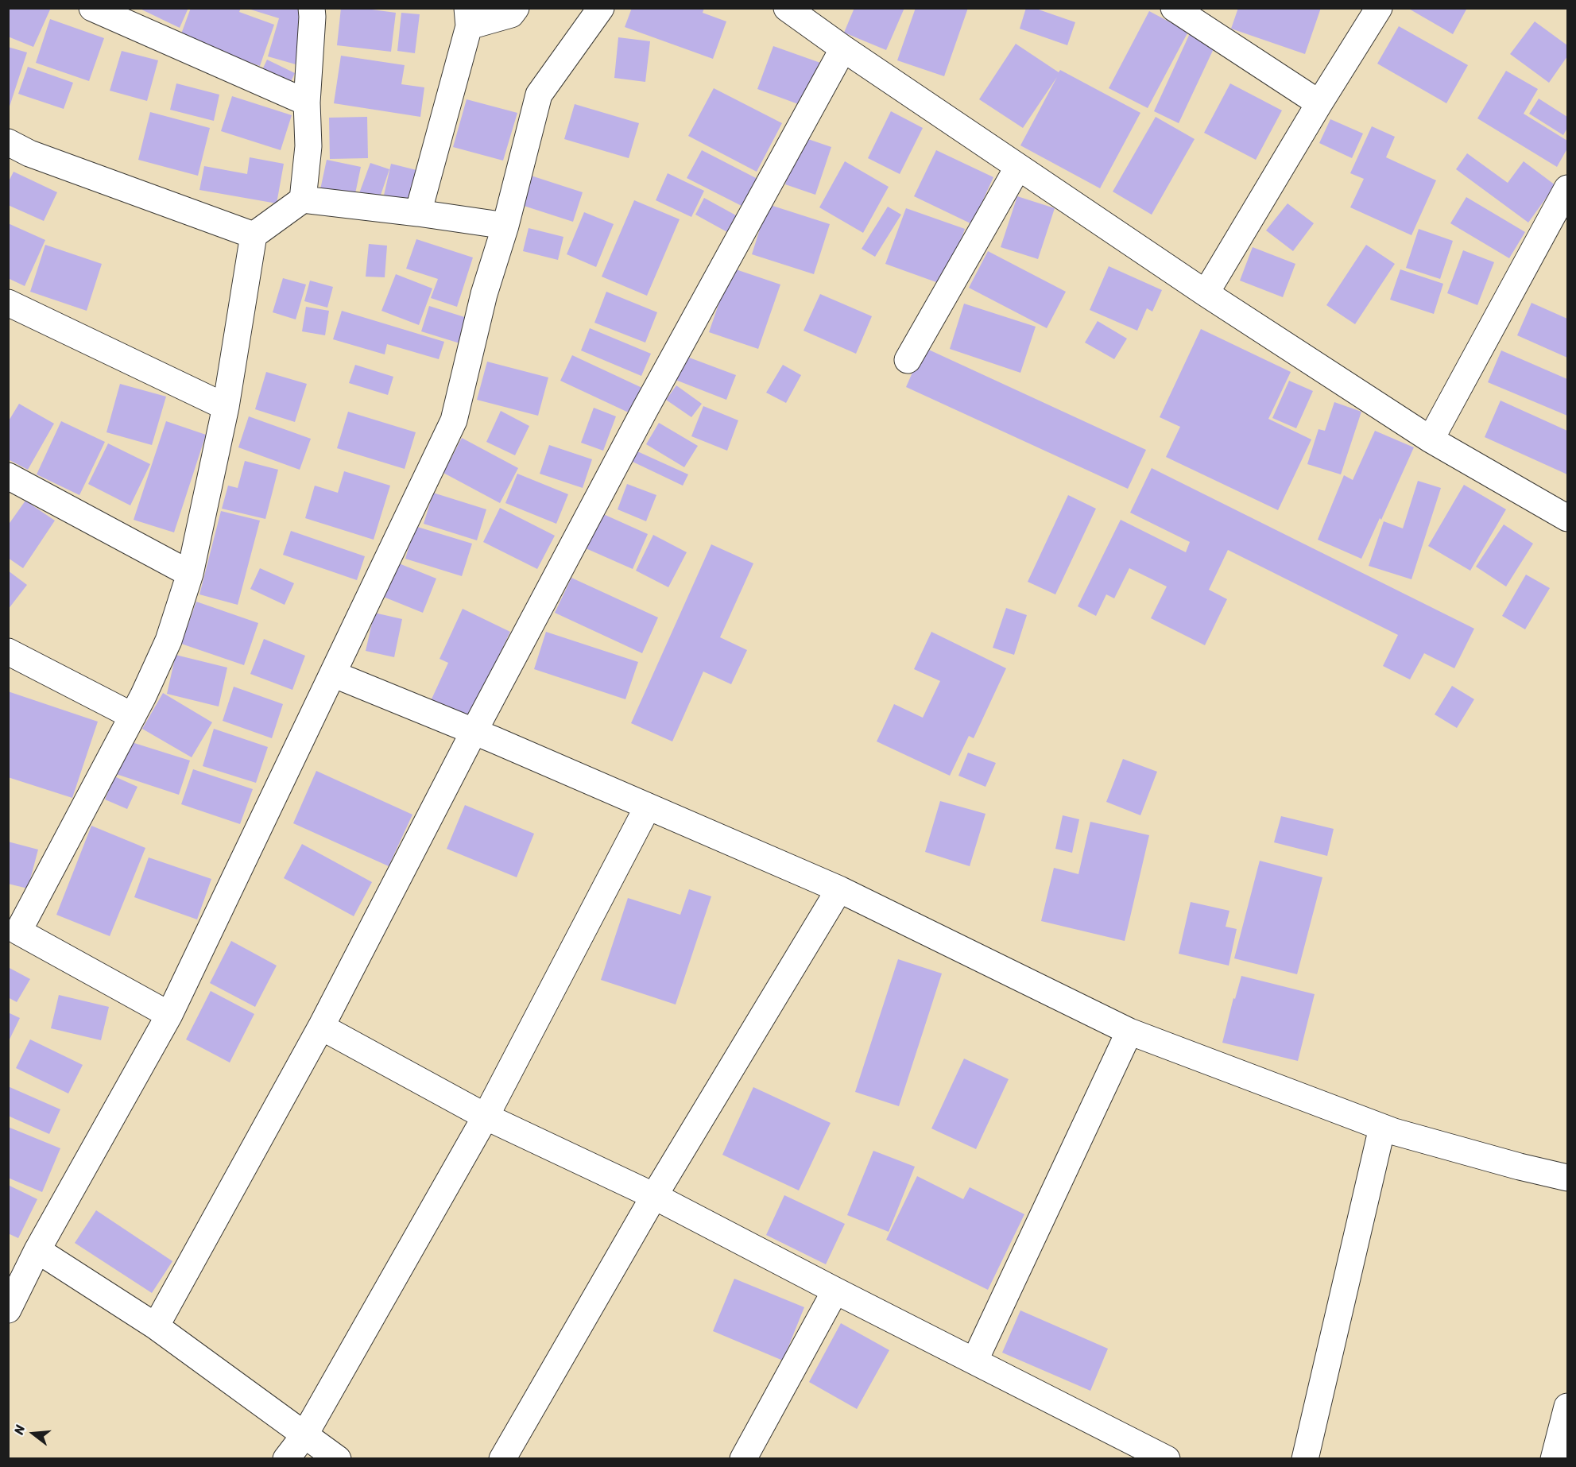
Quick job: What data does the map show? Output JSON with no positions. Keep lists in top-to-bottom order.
{
  "north": "left"
}
